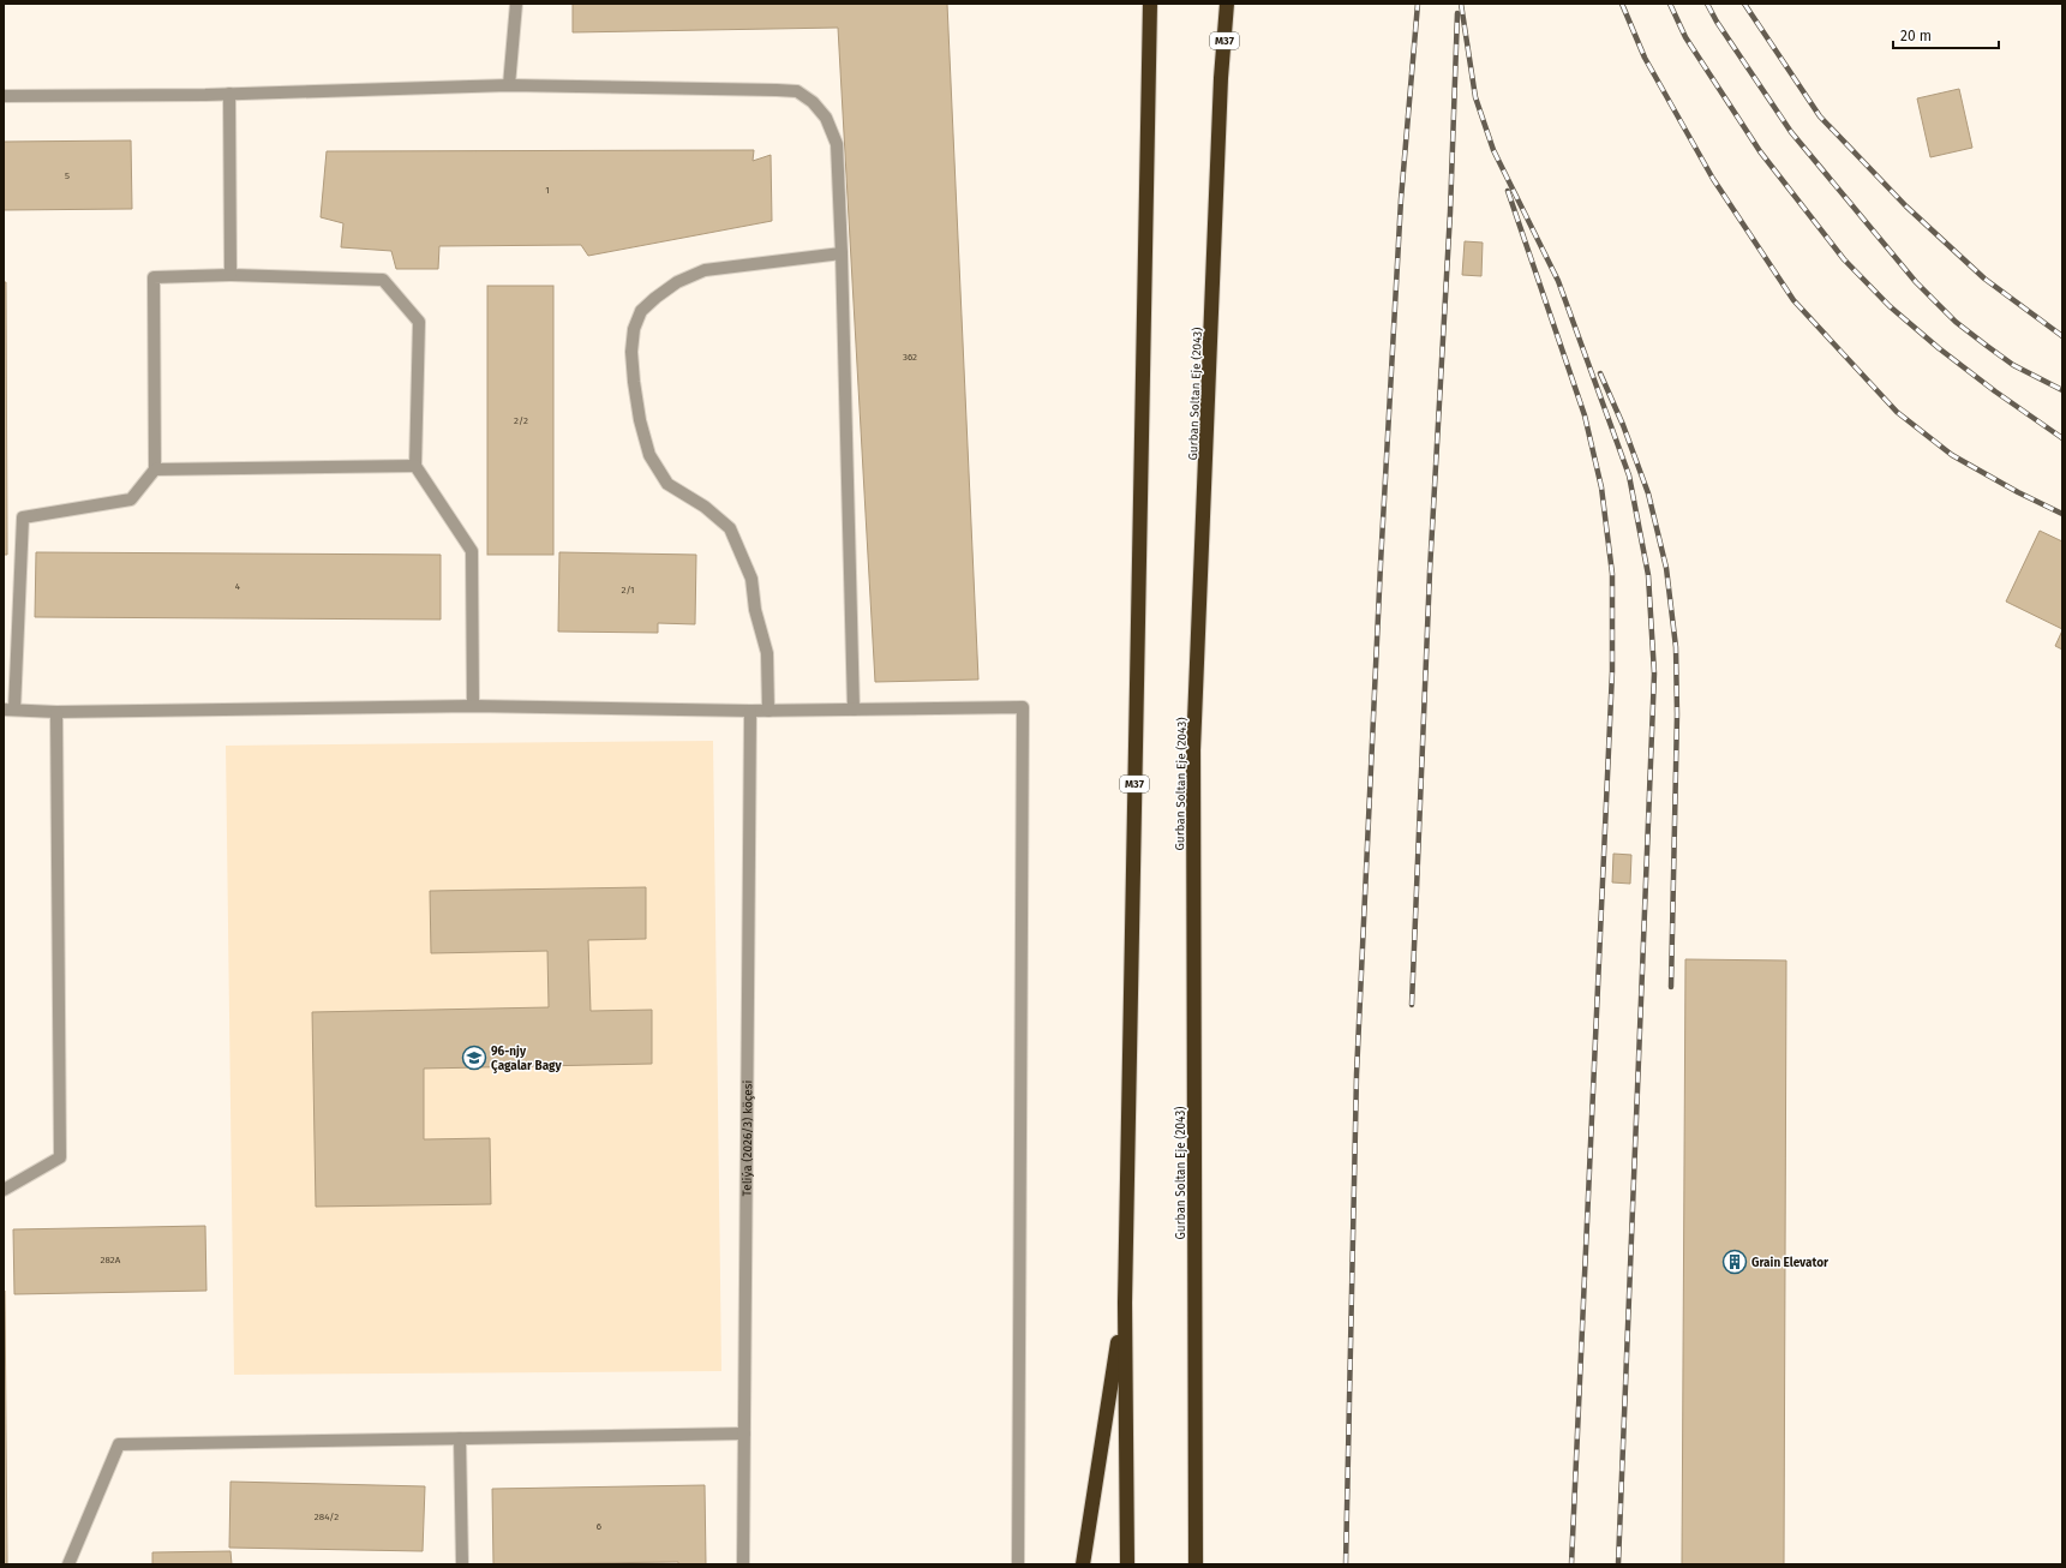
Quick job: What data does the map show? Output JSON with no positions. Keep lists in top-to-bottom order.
{
  "streets": {
    "highway": ["M37", "Gurban Soltan Eje (2043)"],
    "street": ["Teliýa (2026/3) köçesi"]
  },
  "places": {
    "school or university": ["96-njy Çagalar Bagy"],
    "building": ["Grain Elevator"]
  },
  "house_numbers": [
    "5",
    "1",
    "362",
    "2/2",
    "4",
    "2/1",
    "282A",
    "284/2",
    "6"
  ],
  "scale_bar": "20 m"
}
